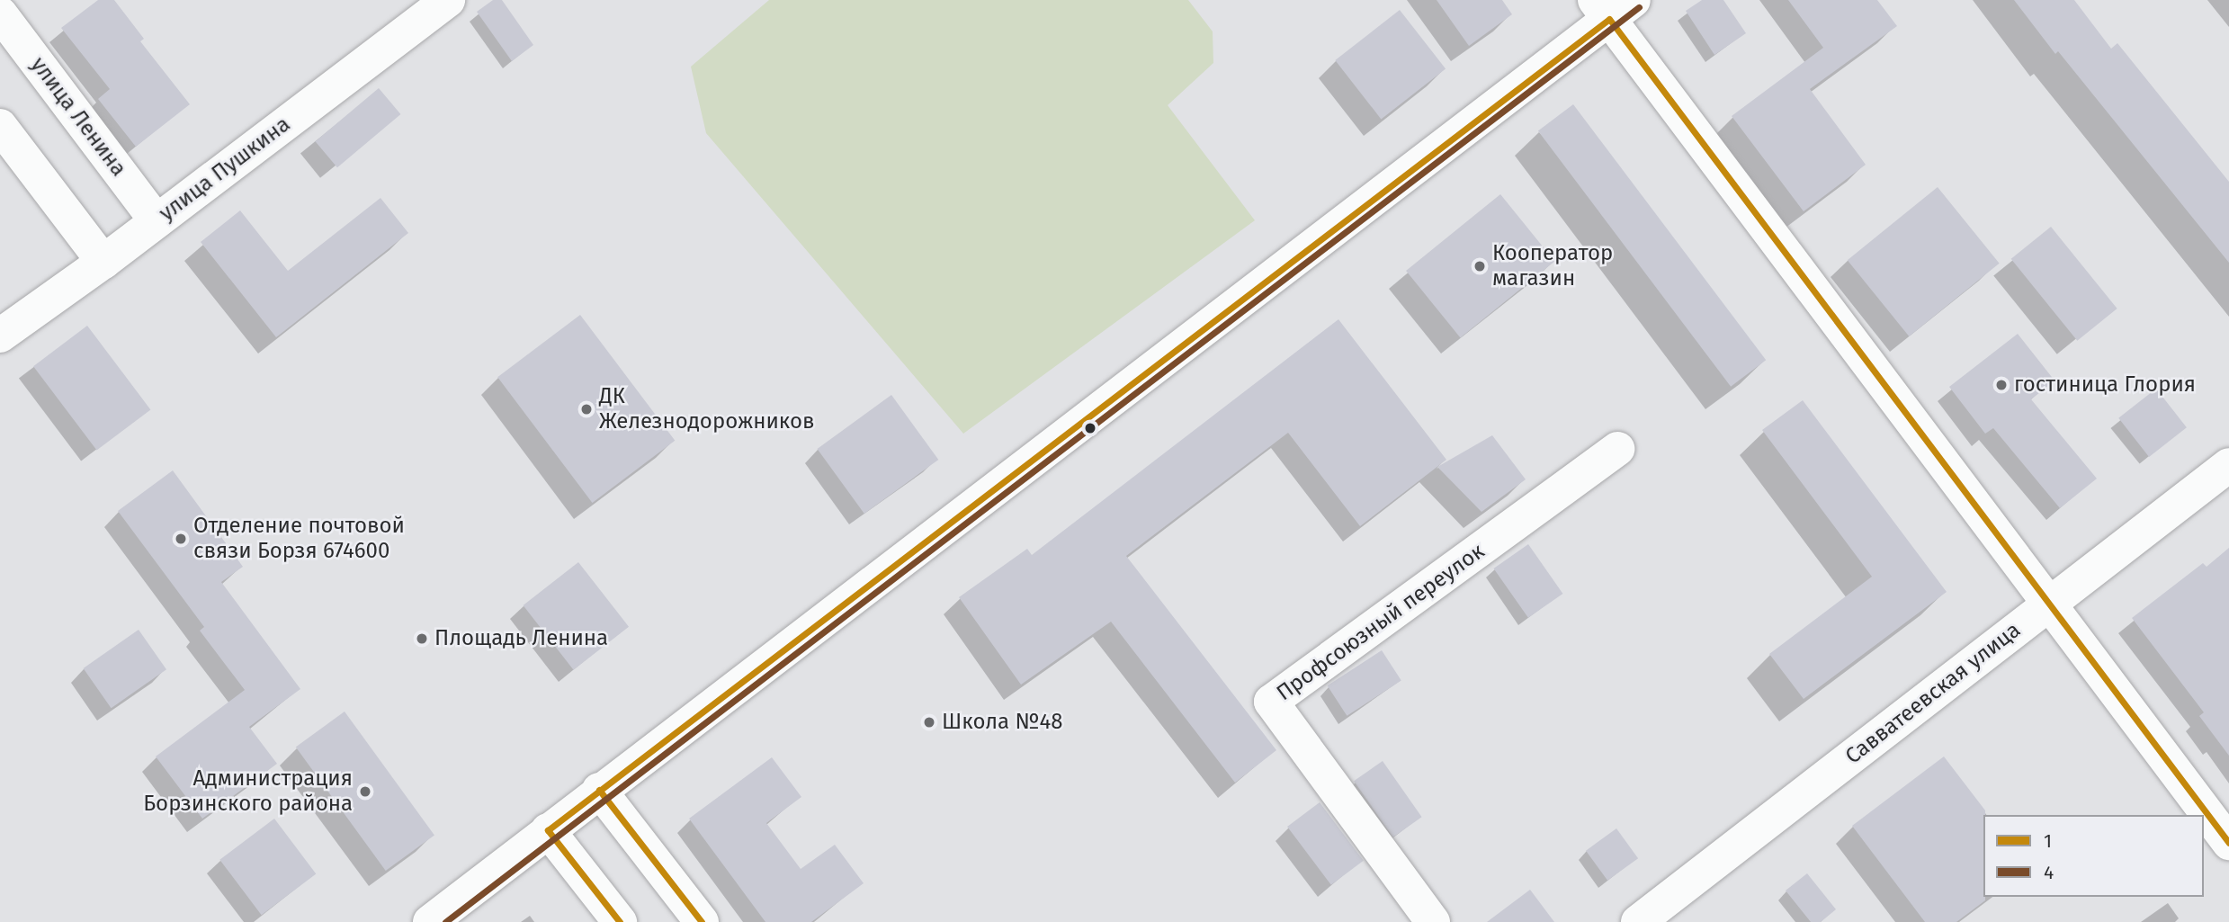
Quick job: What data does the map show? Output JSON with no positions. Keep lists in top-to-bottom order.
{
  "streets": {
    "main road": [
      "улица Ленина",
      "улица Пушкина",
      "Профсоюзный переулок",
      "Савватеевская улица"
    ]
  },
  "crossings": [
    ["улица Ленина", "улица Пушкина"]
  ],
  "places": [
    "Кооператор магазин",
    "гостиница Глория",
    "ДК Железнодорожников",
    "Отделение почтовой связи Борзя 674600",
    "Площадь Ленина",
    "Школа №48",
    "Администрация Борзинского района"
  ],
  "lines": ["transit line 4", "transit line 1"],
  "legend": ["1", "4"]
}
